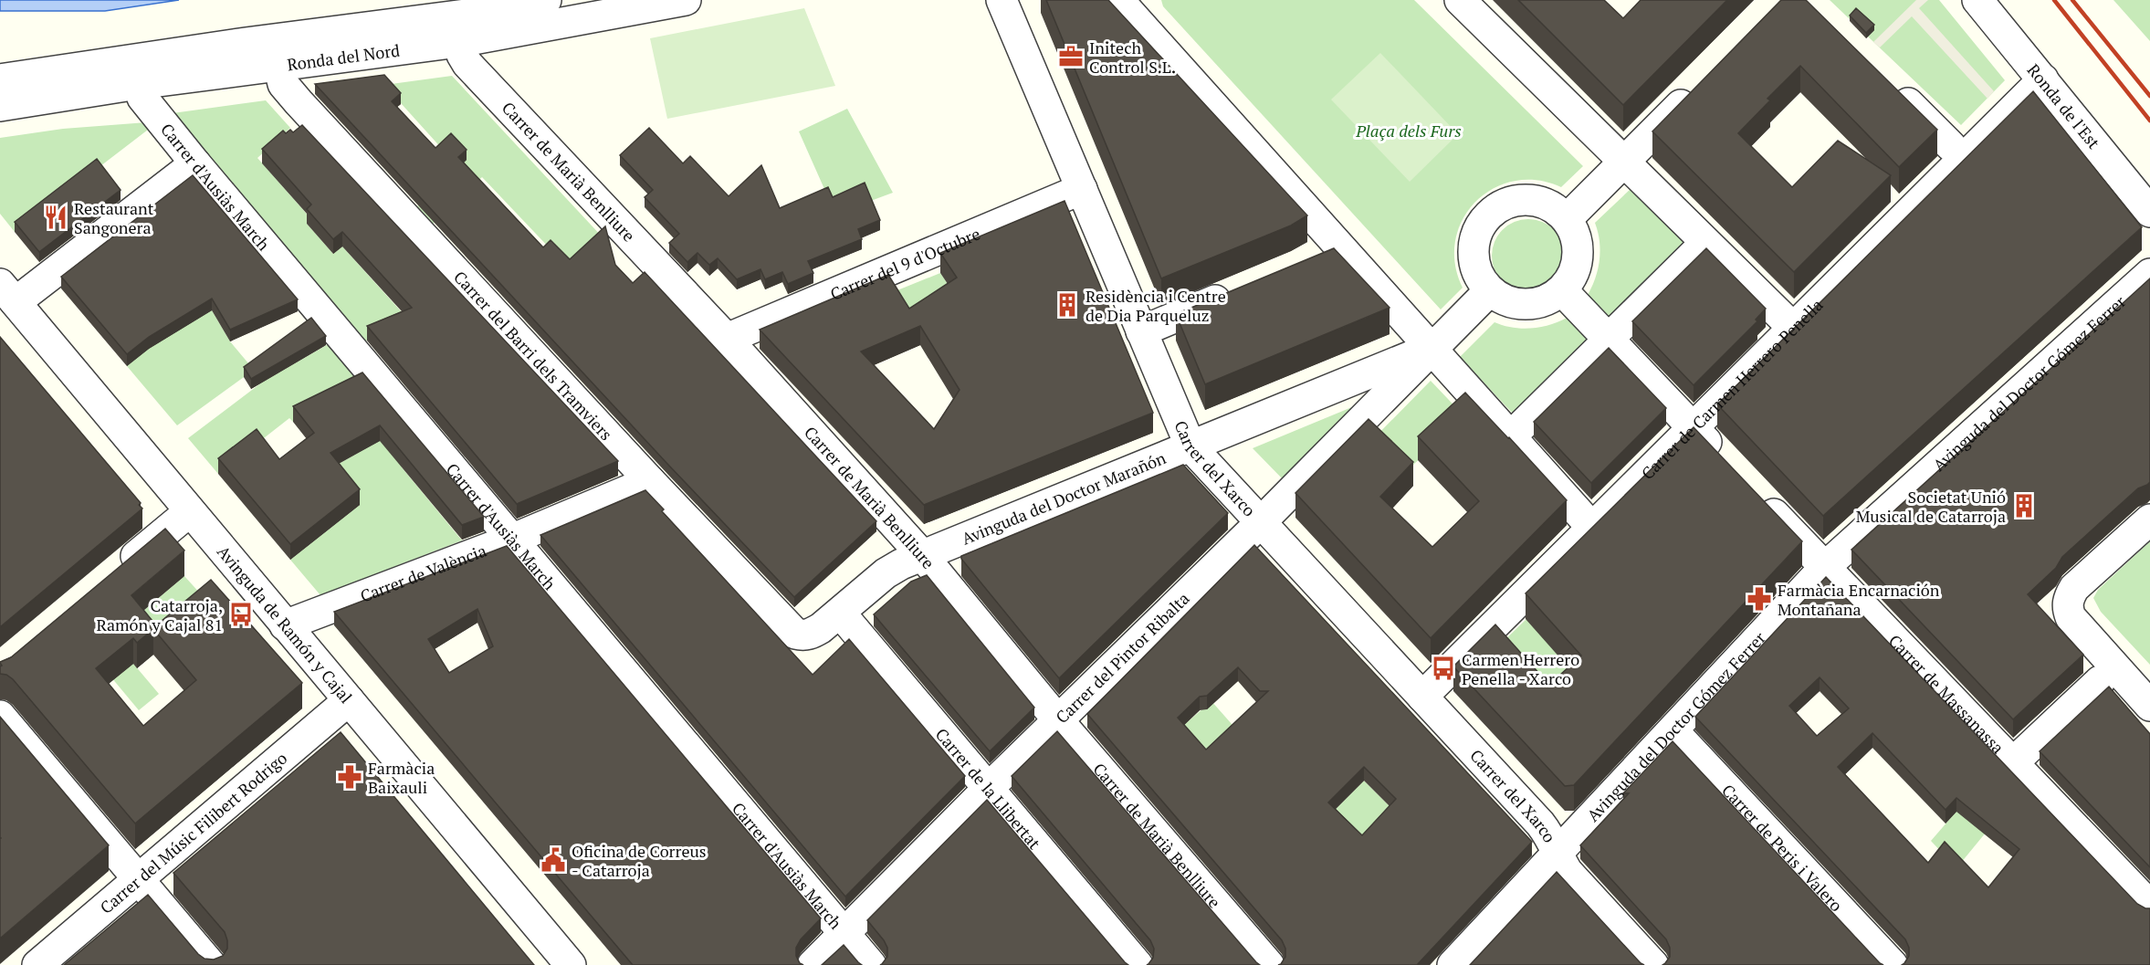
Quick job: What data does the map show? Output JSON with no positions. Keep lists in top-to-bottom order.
{
  "streets": {
    "street": [
      "Ronda del Nord",
      "Ronda de l'Est",
      "Carrer de Marià Benlliure",
      "Carrer d'Ausiàs March",
      "Carrer del 9 d'Octubre",
      "Carrer del Barri dels Tramviers",
      "Avinguda del Doctor Gómez Ferrer",
      "Carrer de Carmen Herrero Penella",
      "Carrer del Xarco",
      "Avinguda del Doctor Marañón",
      "Carrer de València",
      "Avinguda de Ramón y Cajal",
      "Carrer del Pintor Ribalta",
      "Carrer de Massanassa",
      "Carrer de la Llibertat",
      "Carrer del Músic Filibert Rodrigo",
      "Carrer de Peris i Valero"
    ]
  },
  "crossings": [
    ["Ronda del Nord", "Carrer de Marià Benlliure"],
    ["Ronda del Nord", "Carrer d'Ausiàs March"],
    ["Ronda del Nord", "Carrer del Barri dels Tramviers"],
    ["Ronda de l'Est", "Carrer de Carmen Herrero Penella"],
    ["Carrer de Marià Benlliure", "Carrer del 9 d'Octubre"],
    ["Carrer de Marià Benlliure", "Avinguda del Doctor Marañón"],
    ["Carrer de Marià Benlliure", "Carrer del Pintor Ribalta"],
    ["Carrer d'Ausiàs March", "Carrer de València"],
    ["Carrer d'Ausiàs March", "Carrer del Pintor Ribalta"],
    ["Carrer del 9 d'Octubre", "Carrer del Xarco"],
    ["Carrer del Barri dels Tramviers", "Avinguda del Doctor Marañón"],
    ["Carrer del Barri dels Tramviers", "Carrer de València"],
    ["Avinguda del Doctor Gómez Ferrer", "Carrer del Xarco"],
    ["Avinguda del Doctor Gómez Ferrer", "Carrer de Massanassa"],
    ["Avinguda del Doctor Gómez Ferrer", "Carrer de Peris i Valero"],
    ["Carrer de Carmen Herrero Penella", "Carrer del Xarco"],
    ["Carrer del Xarco", "Avinguda del Doctor Marañón"],
    ["Carrer del Xarco", "Carrer del Pintor Ribalta"],
    ["Avinguda del Doctor Marañón", "Carrer del Pintor Ribalta"],
    ["Avinguda del Doctor Marañón", "Carrer de la Llibertat"],
    ["Carrer de València", "Avinguda de Ramón y Cajal"],
    ["Avinguda de Ramón y Cajal", "Carrer del Músic Filibert Rodrigo"],
    ["Carrer del Pintor Ribalta", "Carrer de la Llibertat"]
  ],
  "parks": ["Plaça dels Furs"],
  "places": {
    "office": ["Initech Control S.L."],
    "restaurant": ["Restaurant Sangonera"],
    "building": ["Residència i Centre de Dia Parqueluz", "Societat Unió Musical de Catarroja"],
    "pharmacy": ["Farmàcia Encarnación Montañana", "Farmàcia Baixauli"],
    "bus stop": ["Catarroja, Ramón y Cajal 81", "Carmen Herrero Penella - Xarco"],
    "public building": ["Oficina de Correus - Catarroja"]
  }
}
